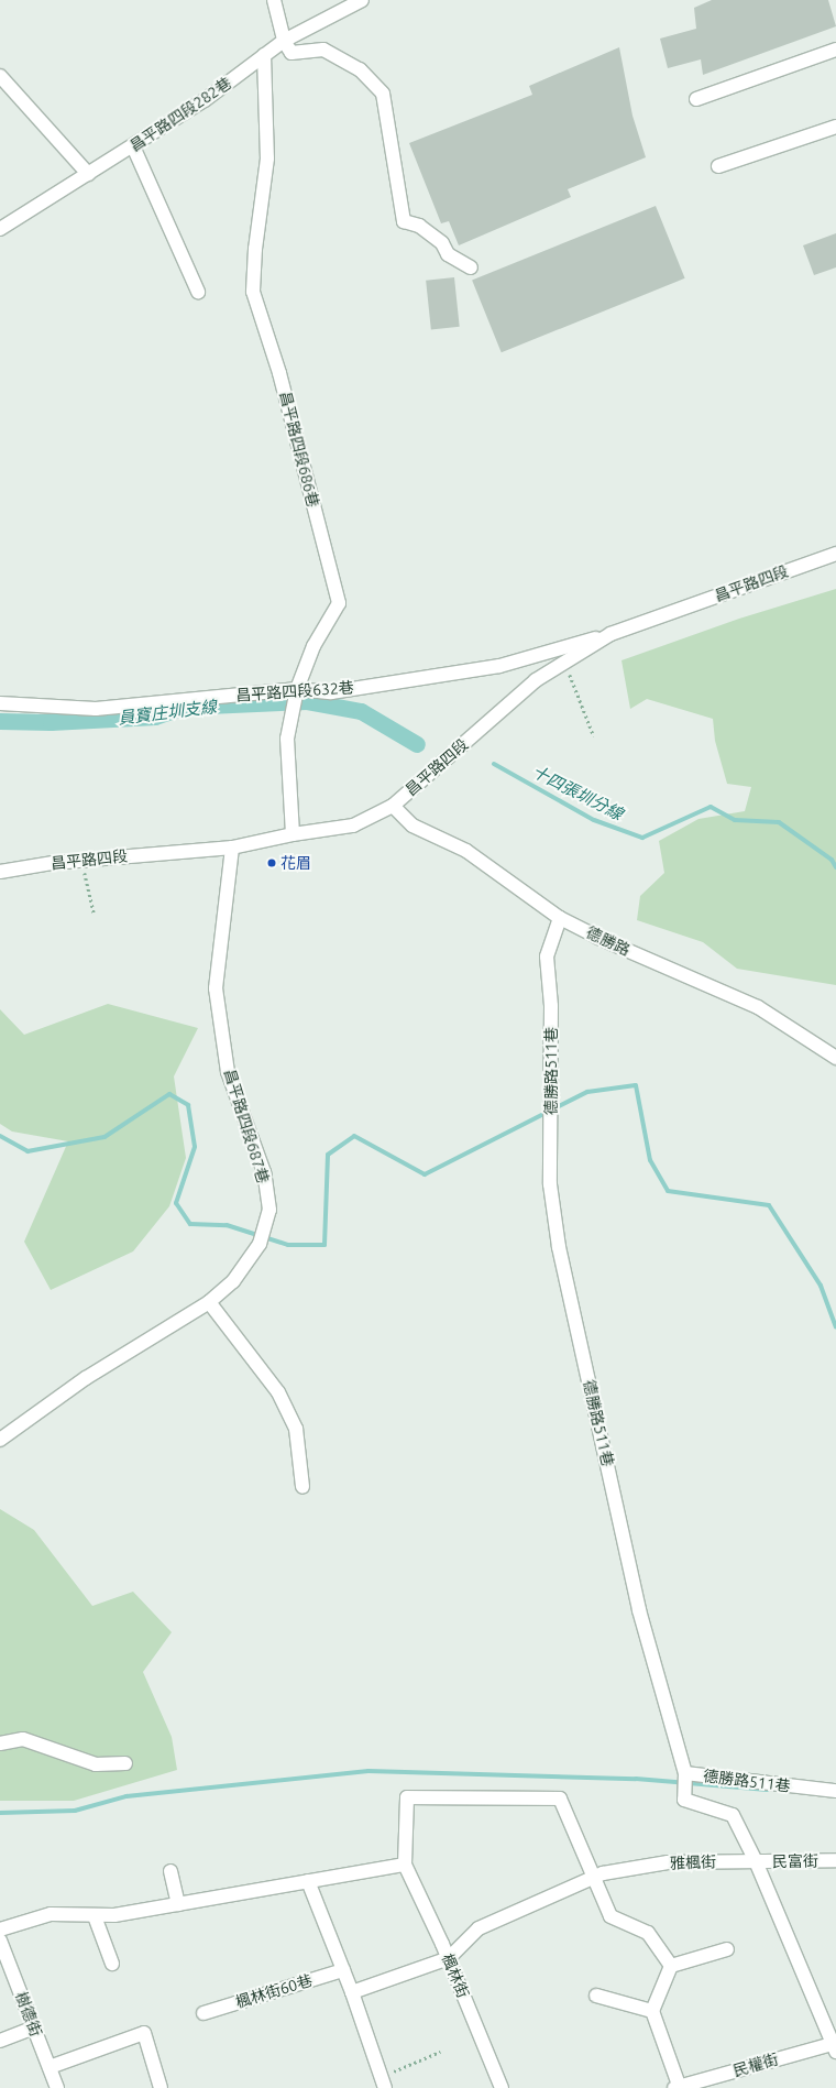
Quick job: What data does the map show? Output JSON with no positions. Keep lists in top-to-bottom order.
{
  "streets": {
    "street": [
      "昌平路四段282巷",
      "昌平路四段686巷",
      "昌平路四段",
      "昌平路四段632巷",
      "德勝路",
      "德勝路511巷",
      "昌平路四段687巷",
      "民富街",
      "雅楓街",
      "楓林街",
      "楓林街60巷",
      "樹德街",
      "民權街"
    ]
  },
  "crossings": [
    ["昌平路四段282巷", "昌平路四段686巷"],
    ["昌平路四段686巷", "昌平路四段"],
    ["昌平路四段686巷", "昌平路四段632巷"],
    ["昌平路四段", "昌平路四段632巷"],
    ["昌平路四段", "德勝路"],
    ["昌平路四段", "昌平路四段687巷"],
    ["德勝路", "德勝路511巷"],
    ["民富街", "雅楓街"],
    ["雅楓街", "楓林街"]
  ],
  "water": ["員寶庄圳支線", "十四張圳分線"],
  "places": ["花眉"]
}
